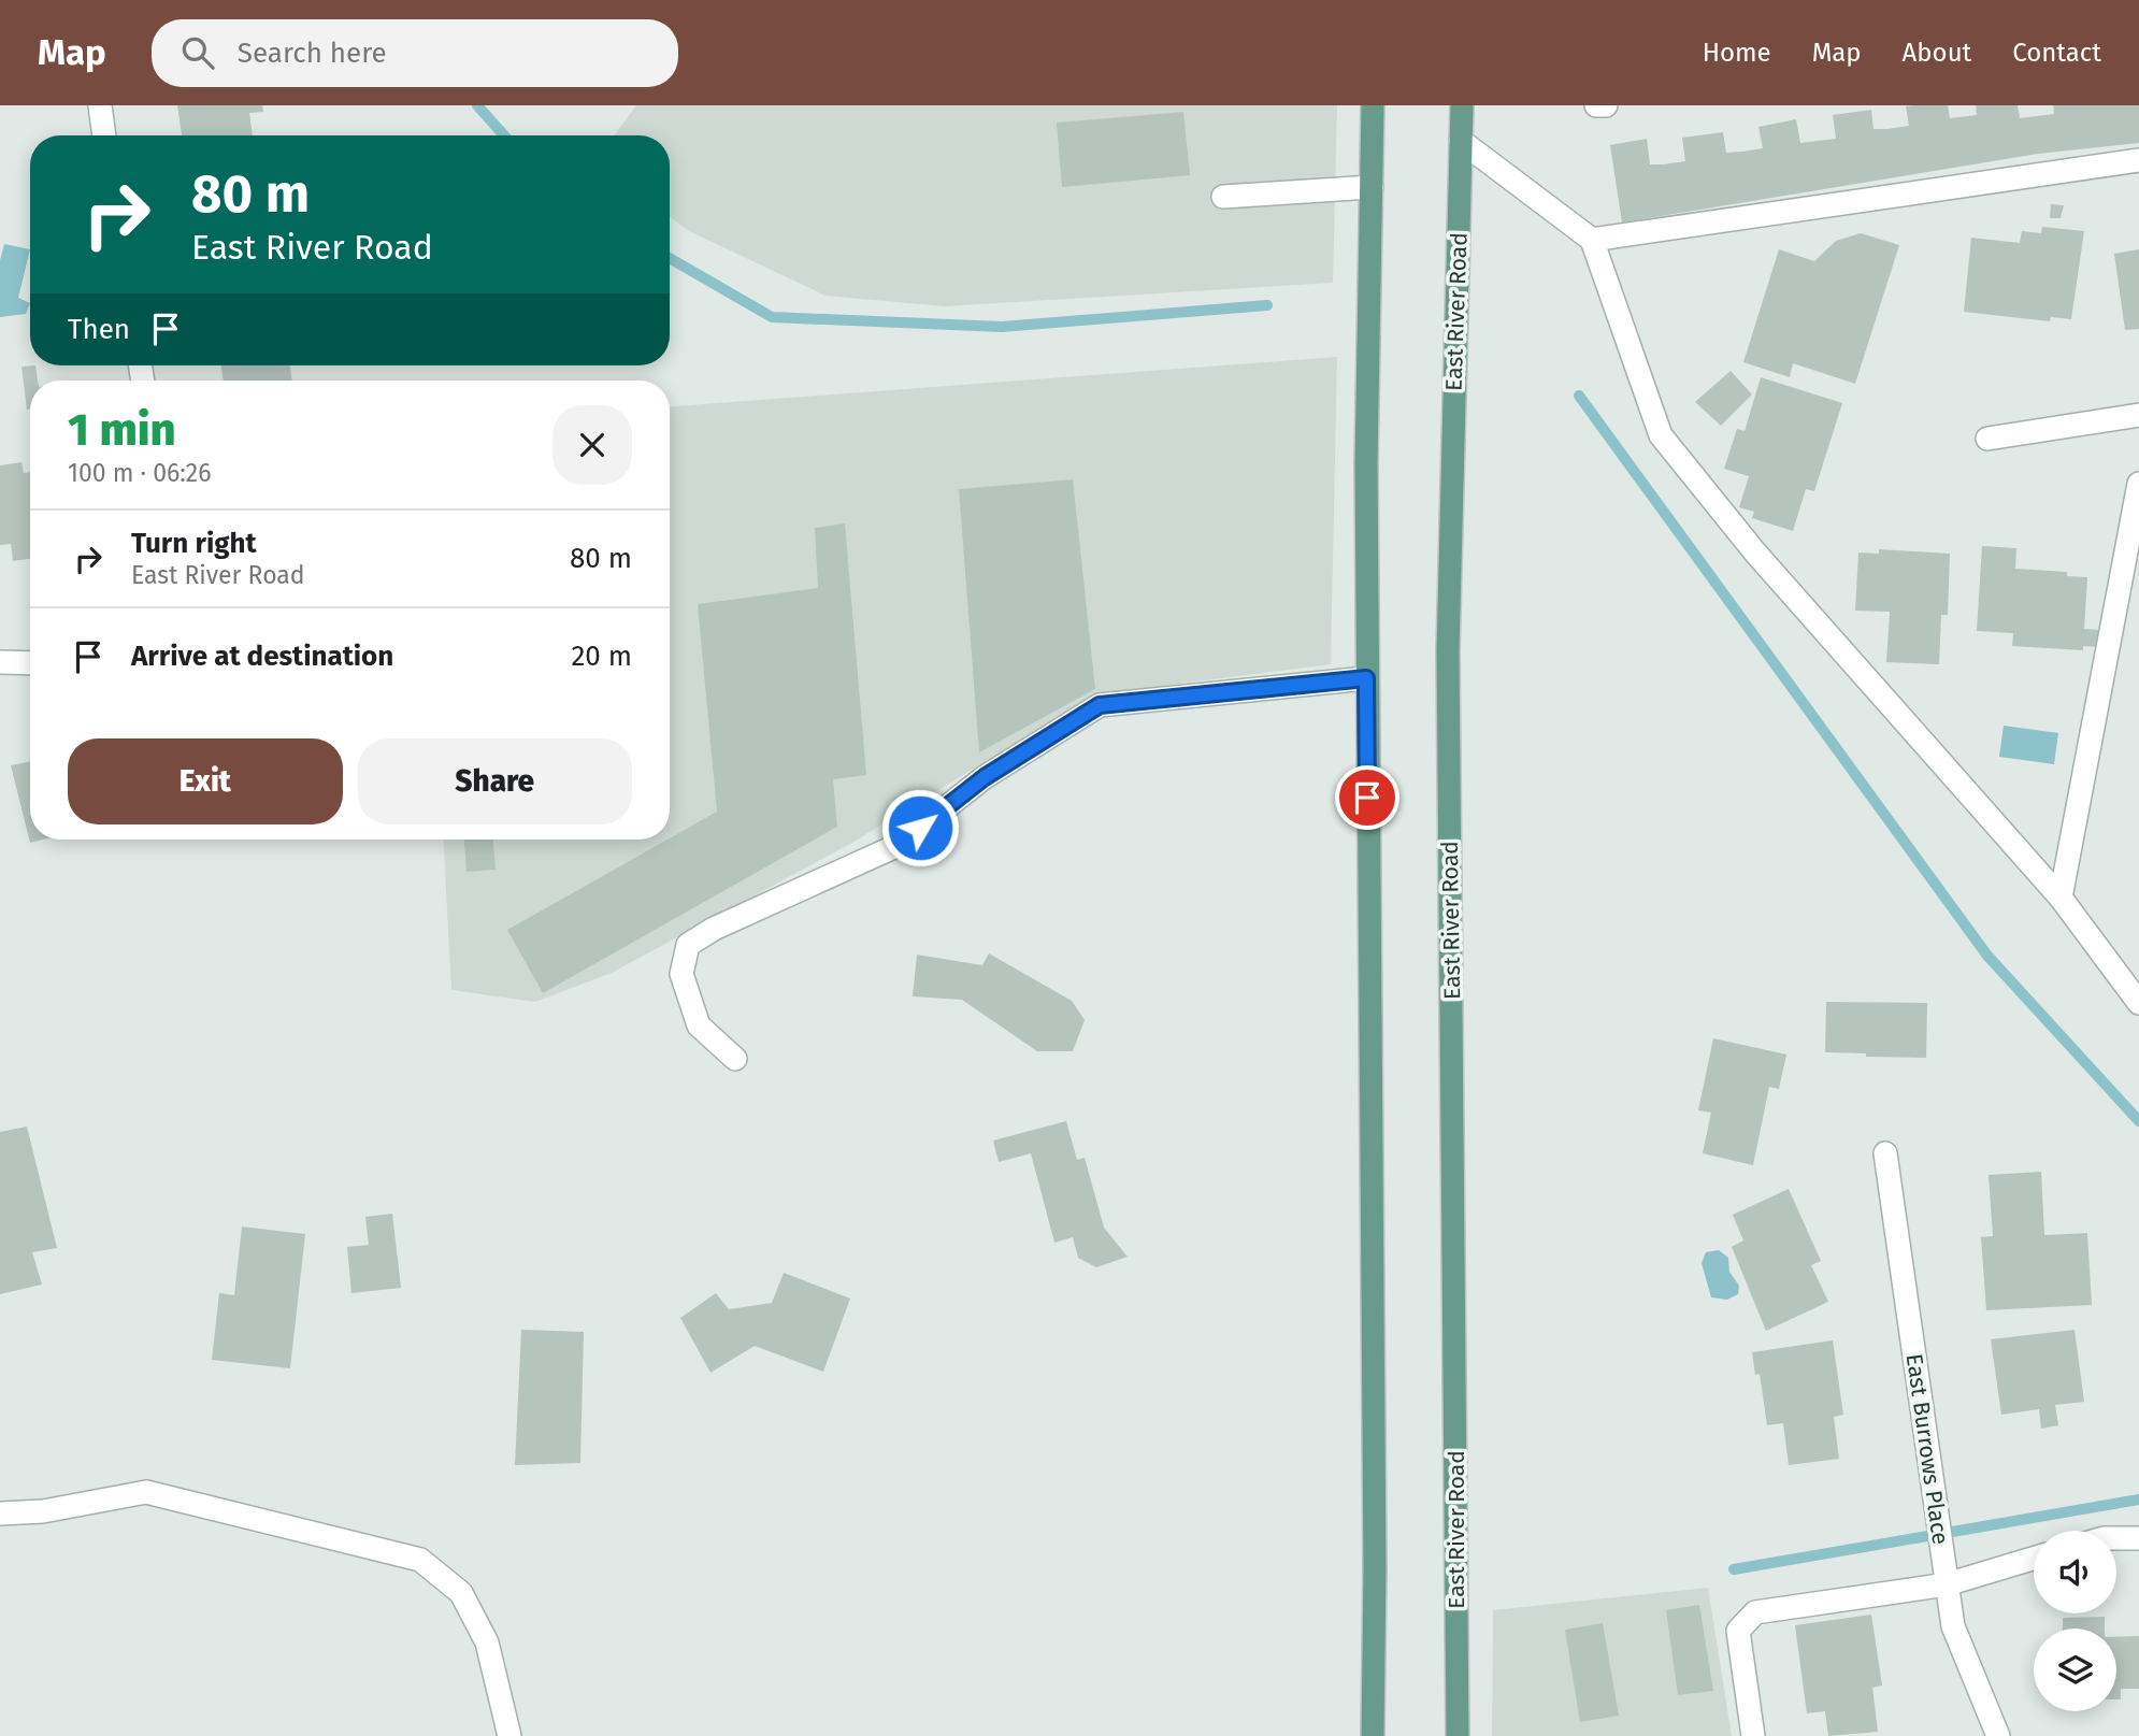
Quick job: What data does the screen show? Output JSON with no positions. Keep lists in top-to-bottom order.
{
  "streets": {
    "main road": ["East River Road"],
    "street": ["East Burrows Place"]
  },
  "page": {
    "header": "Map",
    "search": "Search here",
    "nav": [
      "Home",
      "Map",
      "About",
      "Contact"
    ],
    "turn": ["80 m", "East River Road"],
    "then": "Then",
    "heading": ["1 min", "100 m · 06:26"],
    "list": [
      {
        "name": "Turn right",
        "note": "East River Road",
        "value": "80 m"
      },
      {
        "name": "Arrive at destination",
        "value": "20 m"
      }
    ],
    "buttons": ["Exit", "Share"]
  }
}
